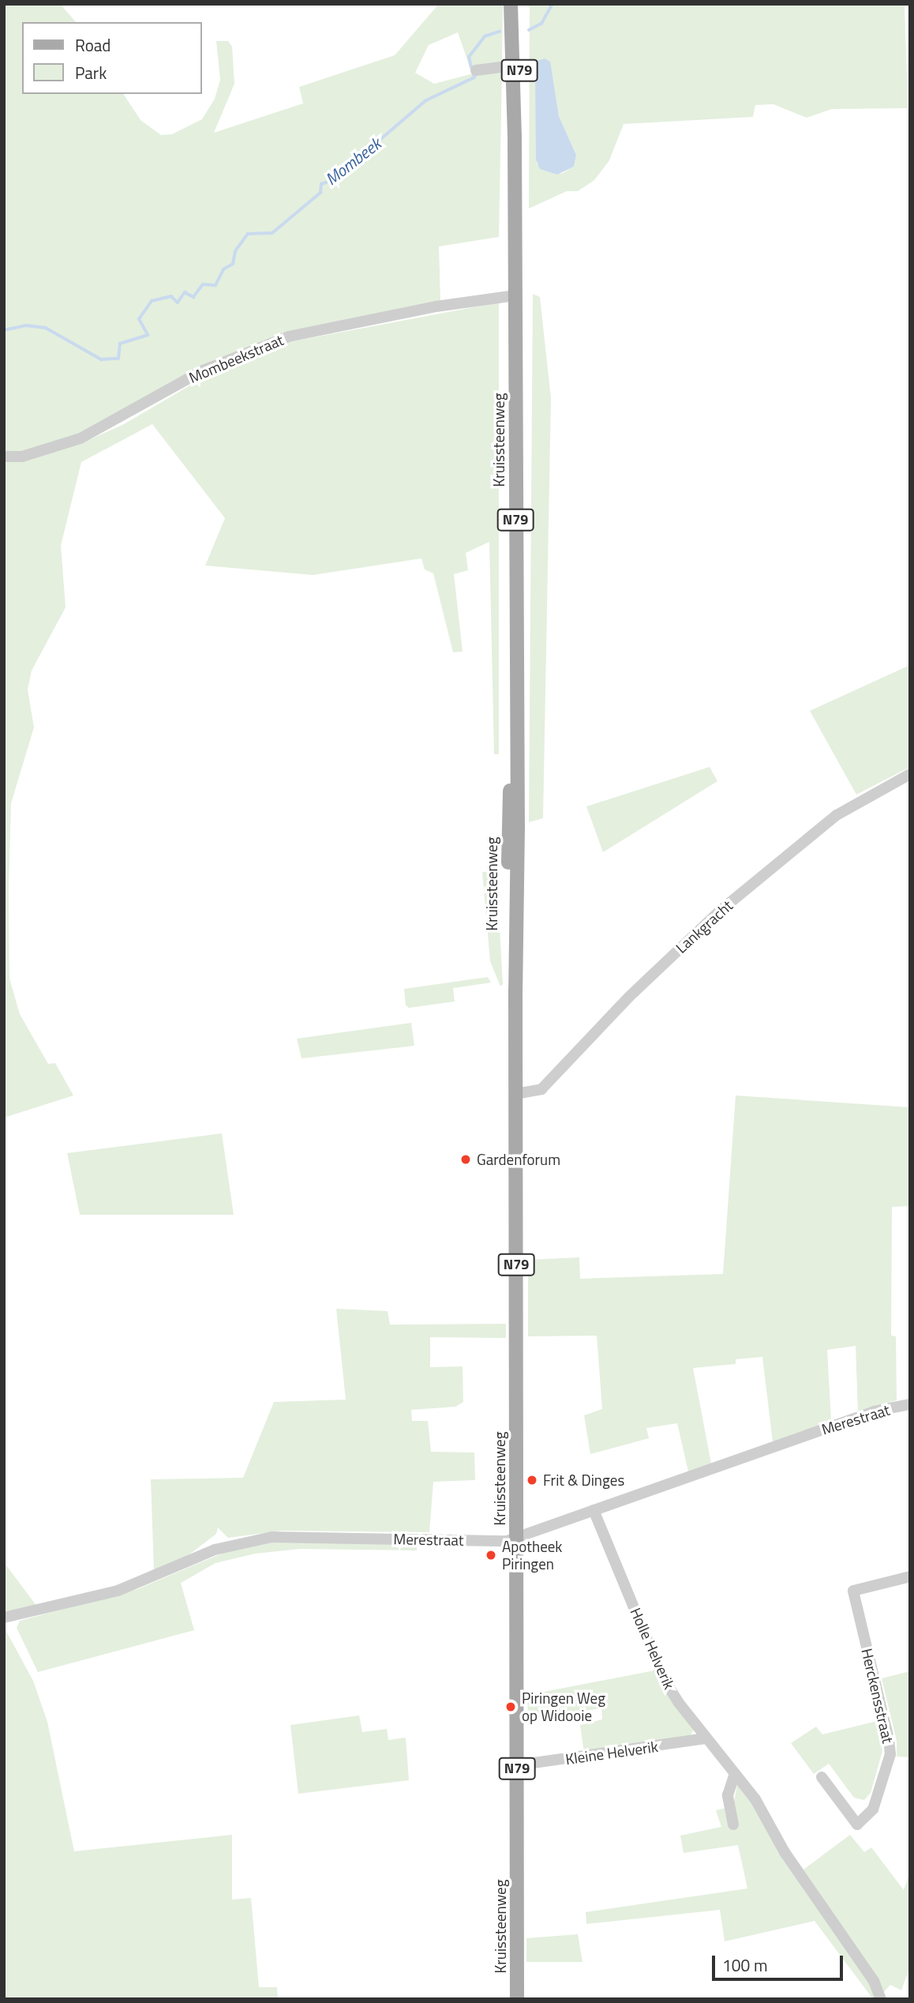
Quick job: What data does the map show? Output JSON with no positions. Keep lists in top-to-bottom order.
{
  "streets": {
    "main road": ["N79", "Kruissteenweg"],
    "street": [
      "Mombeekstraat",
      "Lankgracht",
      "Merestraat",
      "Holle Helverik",
      "Herckensstraat",
      "Kleine Helverik"
    ]
  },
  "crossings": [
    ["Mombeekstraat", "Kruissteenweg"],
    ["Kruissteenweg", "Lankgracht"],
    ["Kruissteenweg", "Merestraat"],
    ["Kruissteenweg", "Kleine Helverik"],
    ["Merestraat", "Holle Helverik"],
    ["Holle Helverik", "Kleine Helverik"]
  ],
  "water": ["Mombeek"],
  "places": [
    "Gardenforum",
    "Frit & Dinges",
    "Apotheek Piringen",
    "Piringen Weg op Widooie"
  ],
  "legend": ["Road", "Park"],
  "scale_bar": "100 m"
}
